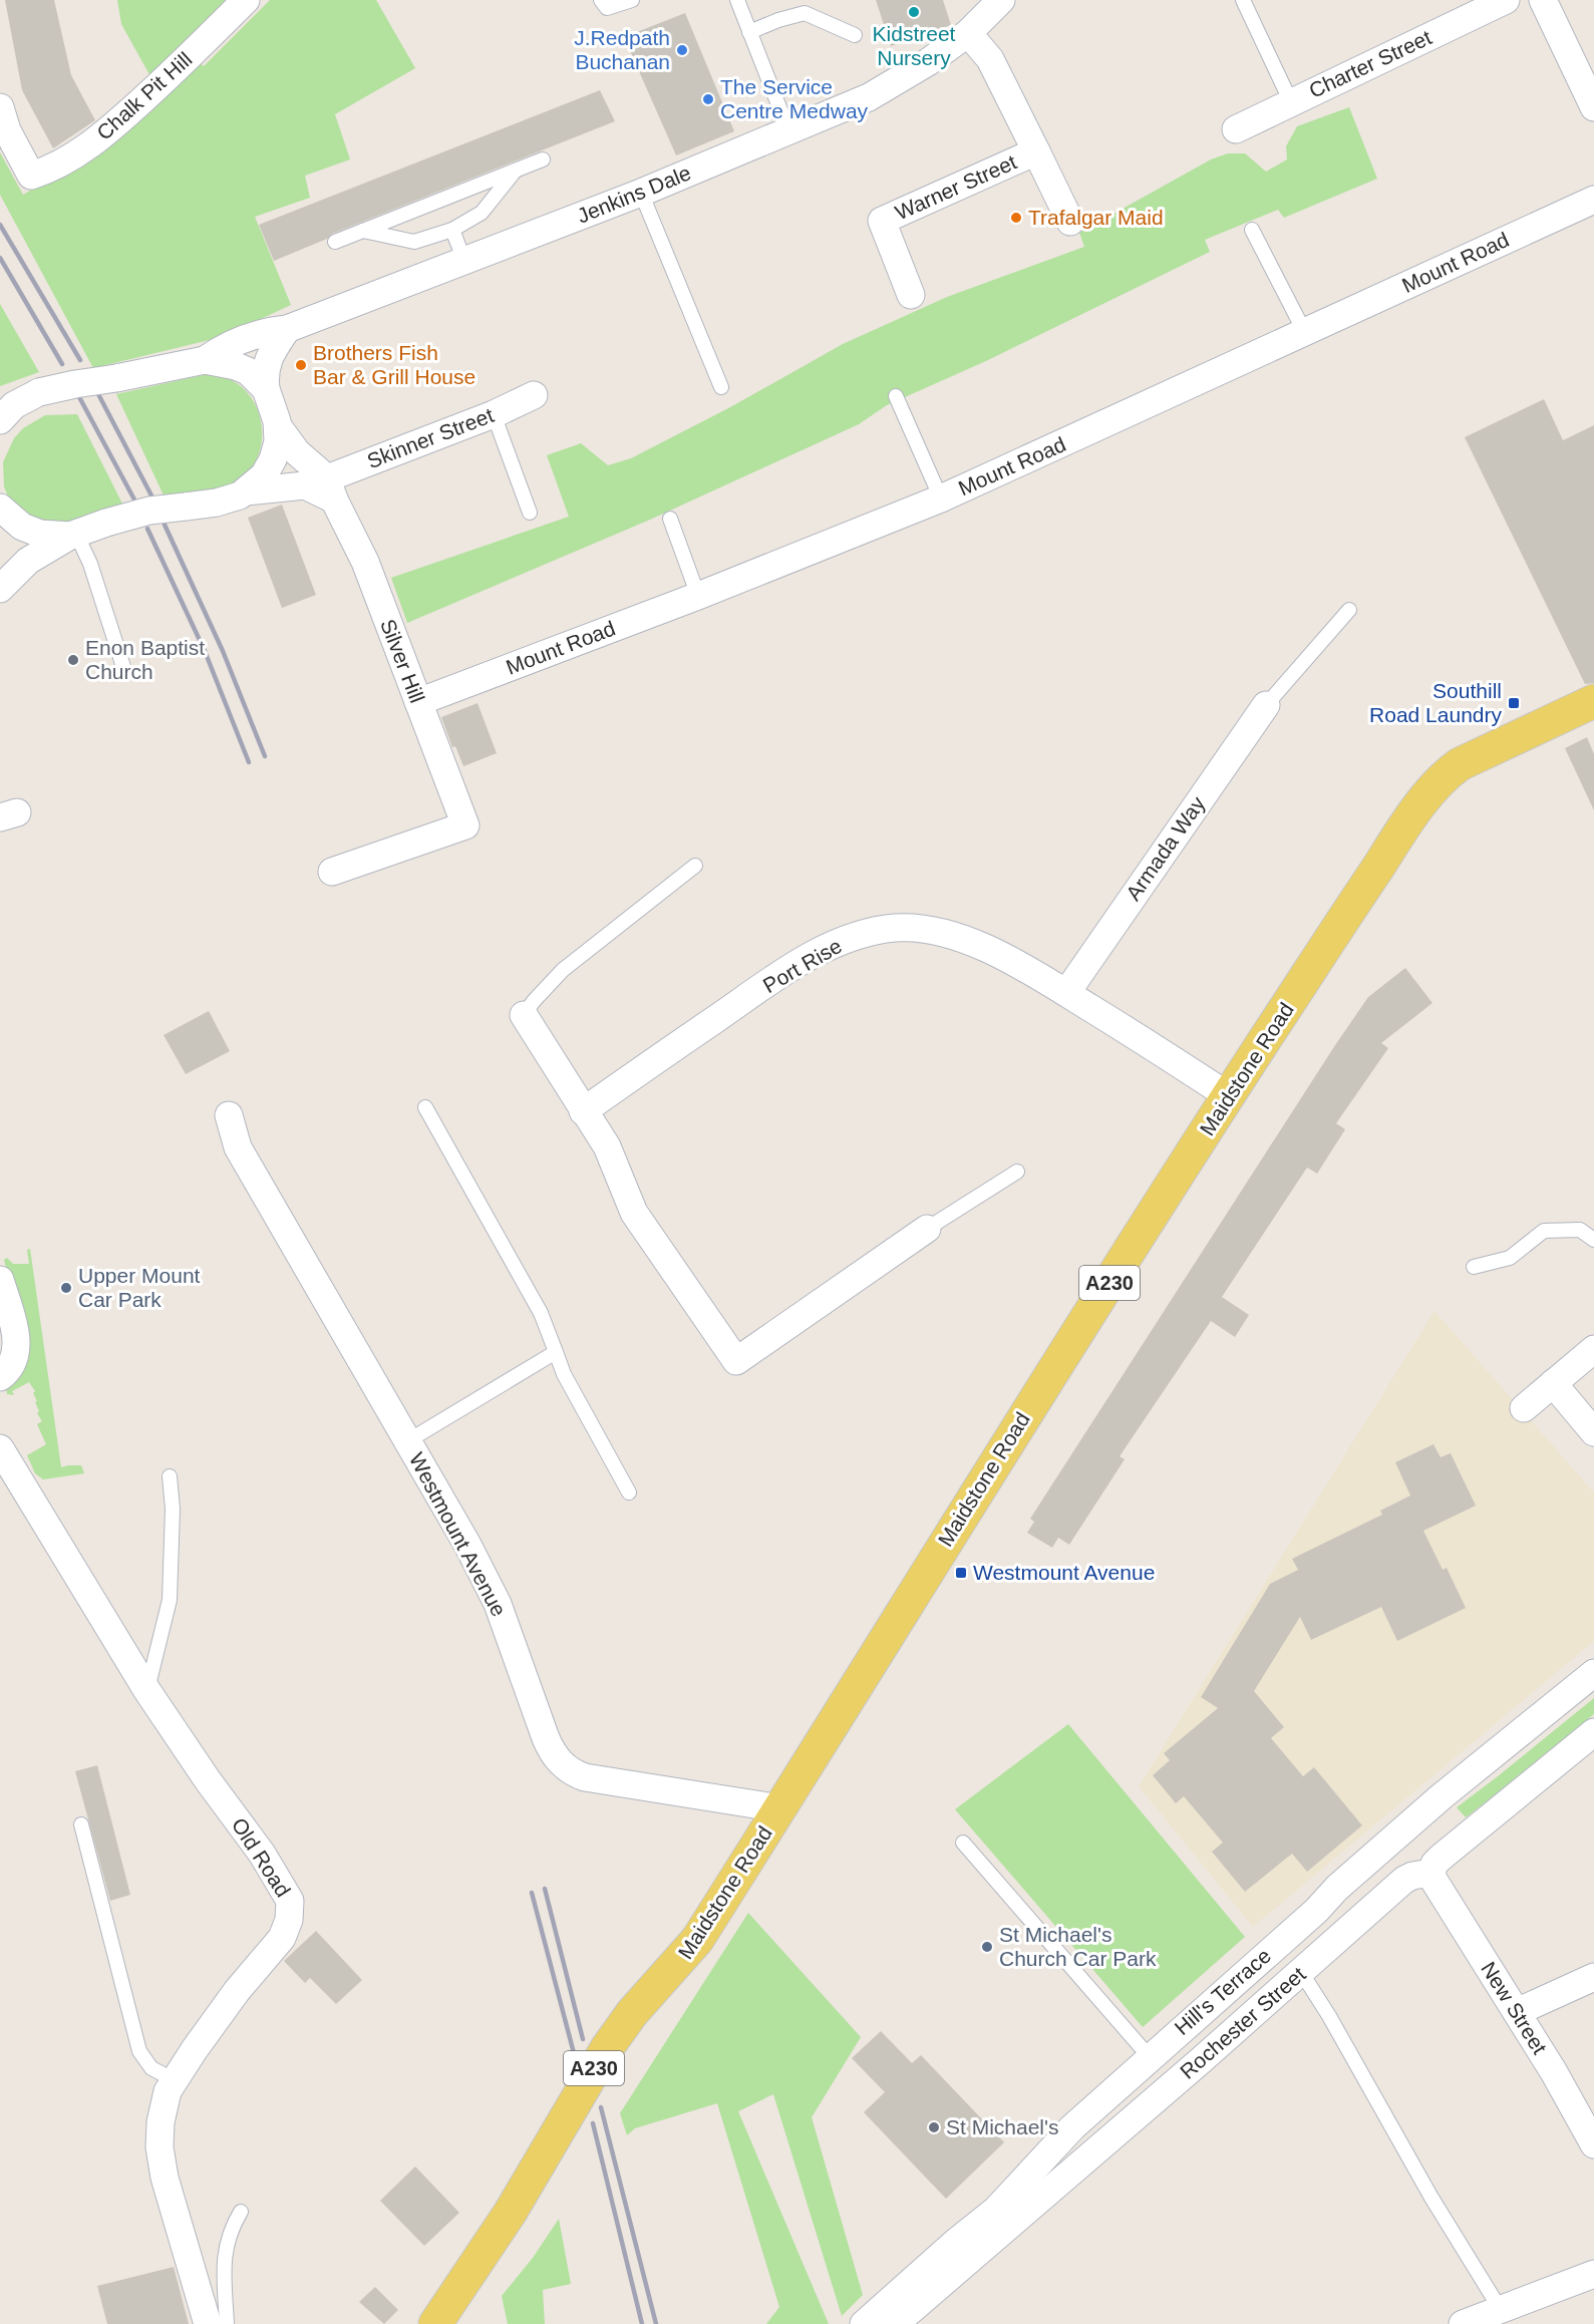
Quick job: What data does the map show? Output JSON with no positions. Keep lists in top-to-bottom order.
{
  "streets": {
    "main road": ["Maidstone Road", "A230"],
    "street": [
      "Charter Street",
      "Chalk Pit Hill",
      "Warner Street",
      "Jenkins Dale",
      "Mount Road",
      "Skinner Street",
      "Silver Hill",
      "Armada Way",
      "Port Rise",
      "Westmount Avenue",
      "Old Road",
      "Hill's Terrace",
      "New Street",
      "Rochester Street"
    ]
  },
  "crossings": [
    ["Warner Street", "Jenkins Dale"],
    ["Mount Road", "Silver Hill"],
    ["Skinner Street", "Silver Hill"],
    ["Armada Way", "Port Rise"],
    ["Port Rise", "Maidstone Road"],
    ["Maidstone Road", "Westmount Avenue"],
    ["New Street", "Rochester Street"]
  ],
  "places": {
    "other": [
      "Kidstreet Nursery",
      "J.Redpath Buchanan",
      "The Service Centre Medway",
      "Trafalgar Maid",
      "Brothers Fish Bar & Grill House",
      "Enon Baptist Church",
      "Upper Mount Car Park",
      "St Michael's Church Car Park",
      "St Michael's"
    ],
    "transit": ["Southill Road Laundry", "Westmount Avenue"]
  }
}
